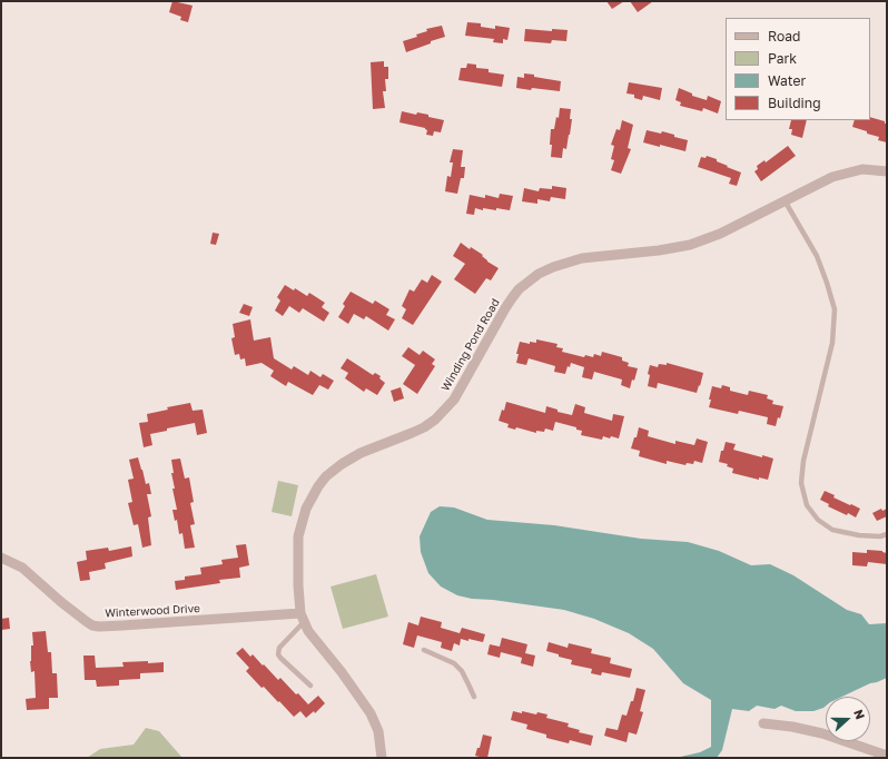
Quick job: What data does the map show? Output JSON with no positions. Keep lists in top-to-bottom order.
{
  "streets": {
    "street": ["Winding Pond Road", "Winterwood Drive"]
  },
  "crossings": [
    ["Winding Pond Road", "Winterwood Drive"]
  ],
  "legend": [
    "Road",
    "Park",
    "Water",
    "Building"
  ],
  "north": "right"
}
